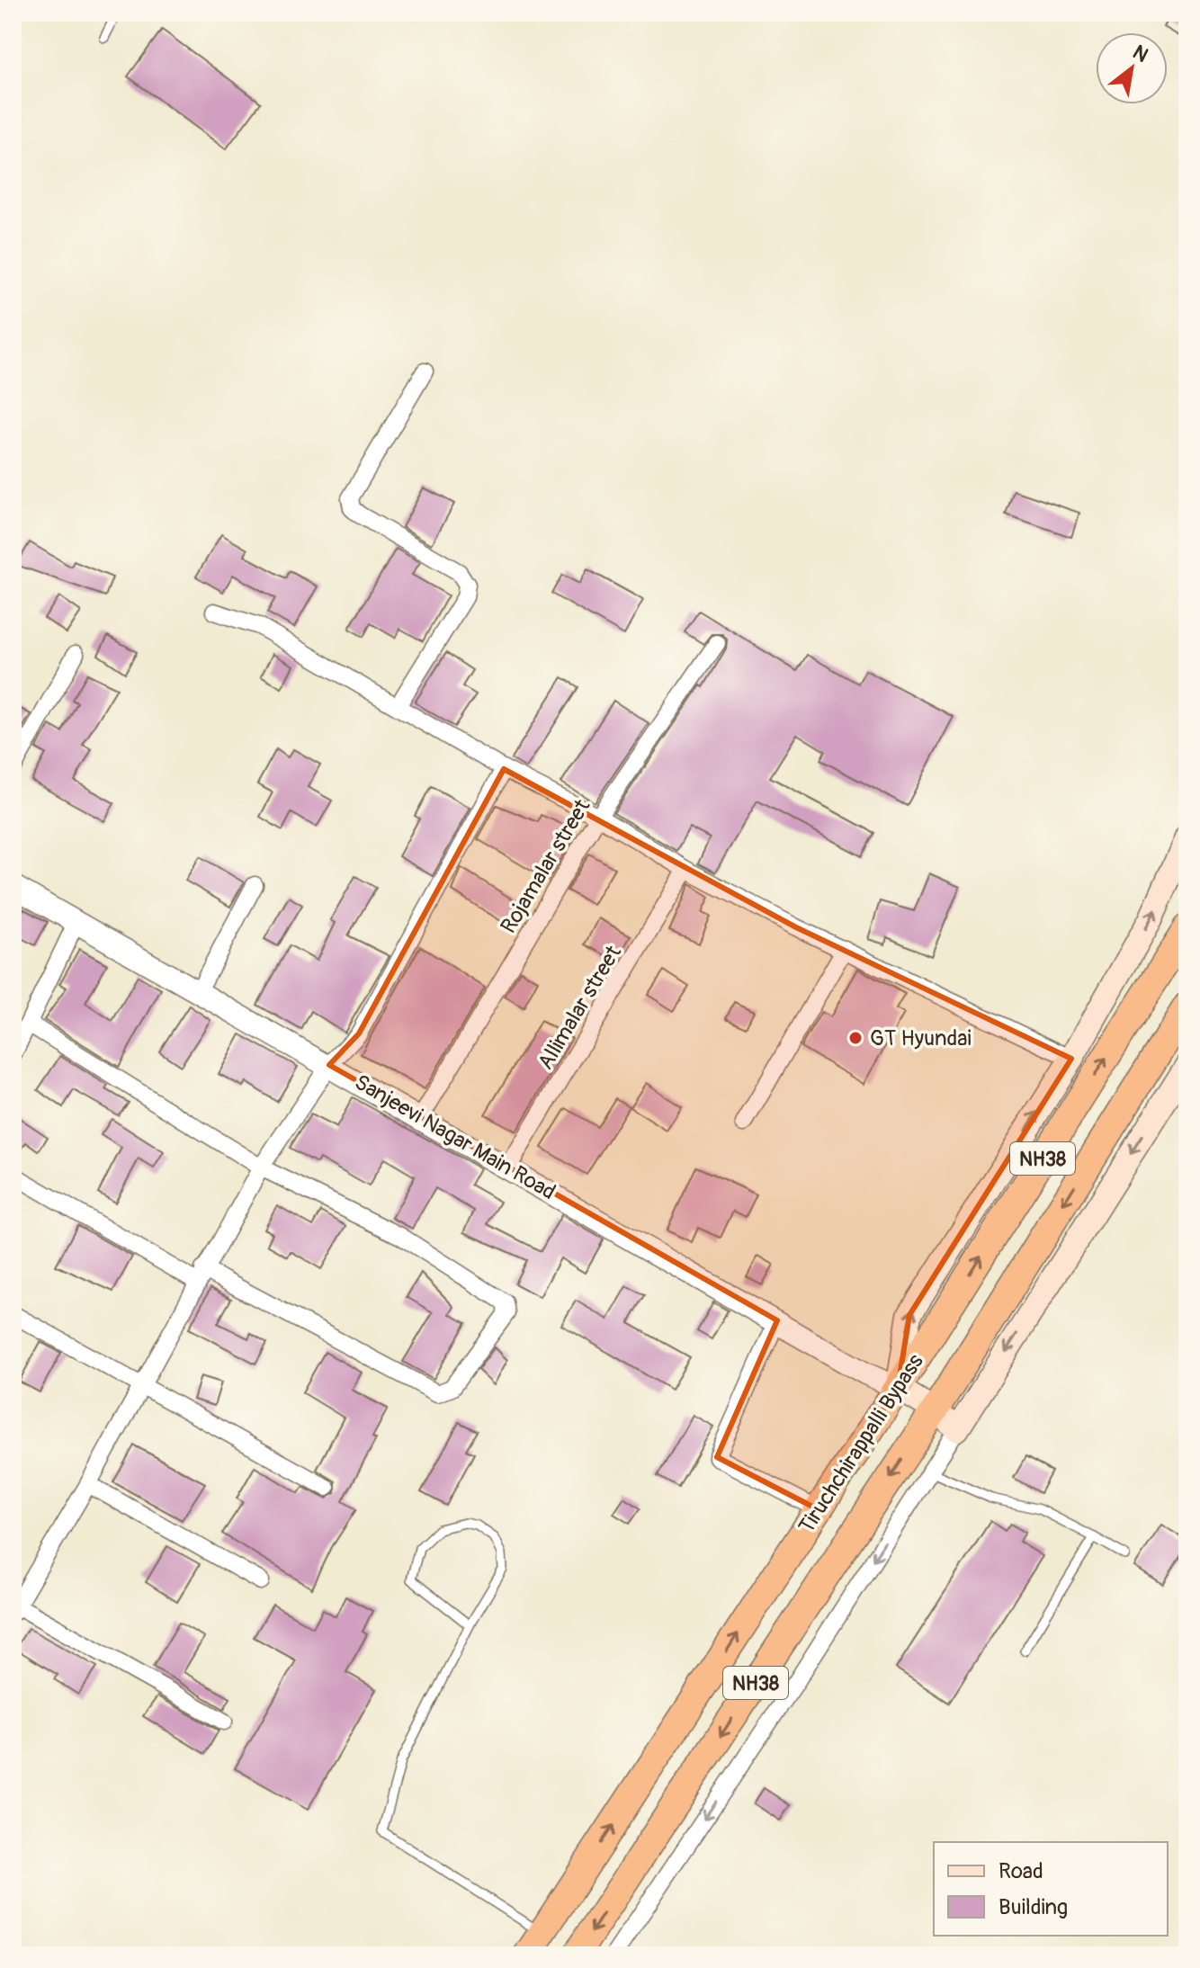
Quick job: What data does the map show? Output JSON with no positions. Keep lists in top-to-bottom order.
{
  "streets": {
    "highway": ["NH38", "Tiruchchirappalli Bypass"],
    "street": ["Rojamalar street", "Allimalar street", "Sanjeevi Nagar Main Road"]
  },
  "crossings": [
    ["Rojamalar street", "Sanjeevi Nagar Main Road"],
    ["Allimalar street", "Sanjeevi Nagar Main Road"],
    ["Sanjeevi Nagar Main Road", "Tiruchchirappalli Bypass"]
  ],
  "places": ["GT Hyundai"],
  "legend": ["Road", "Building"],
  "north": "top right"
}
